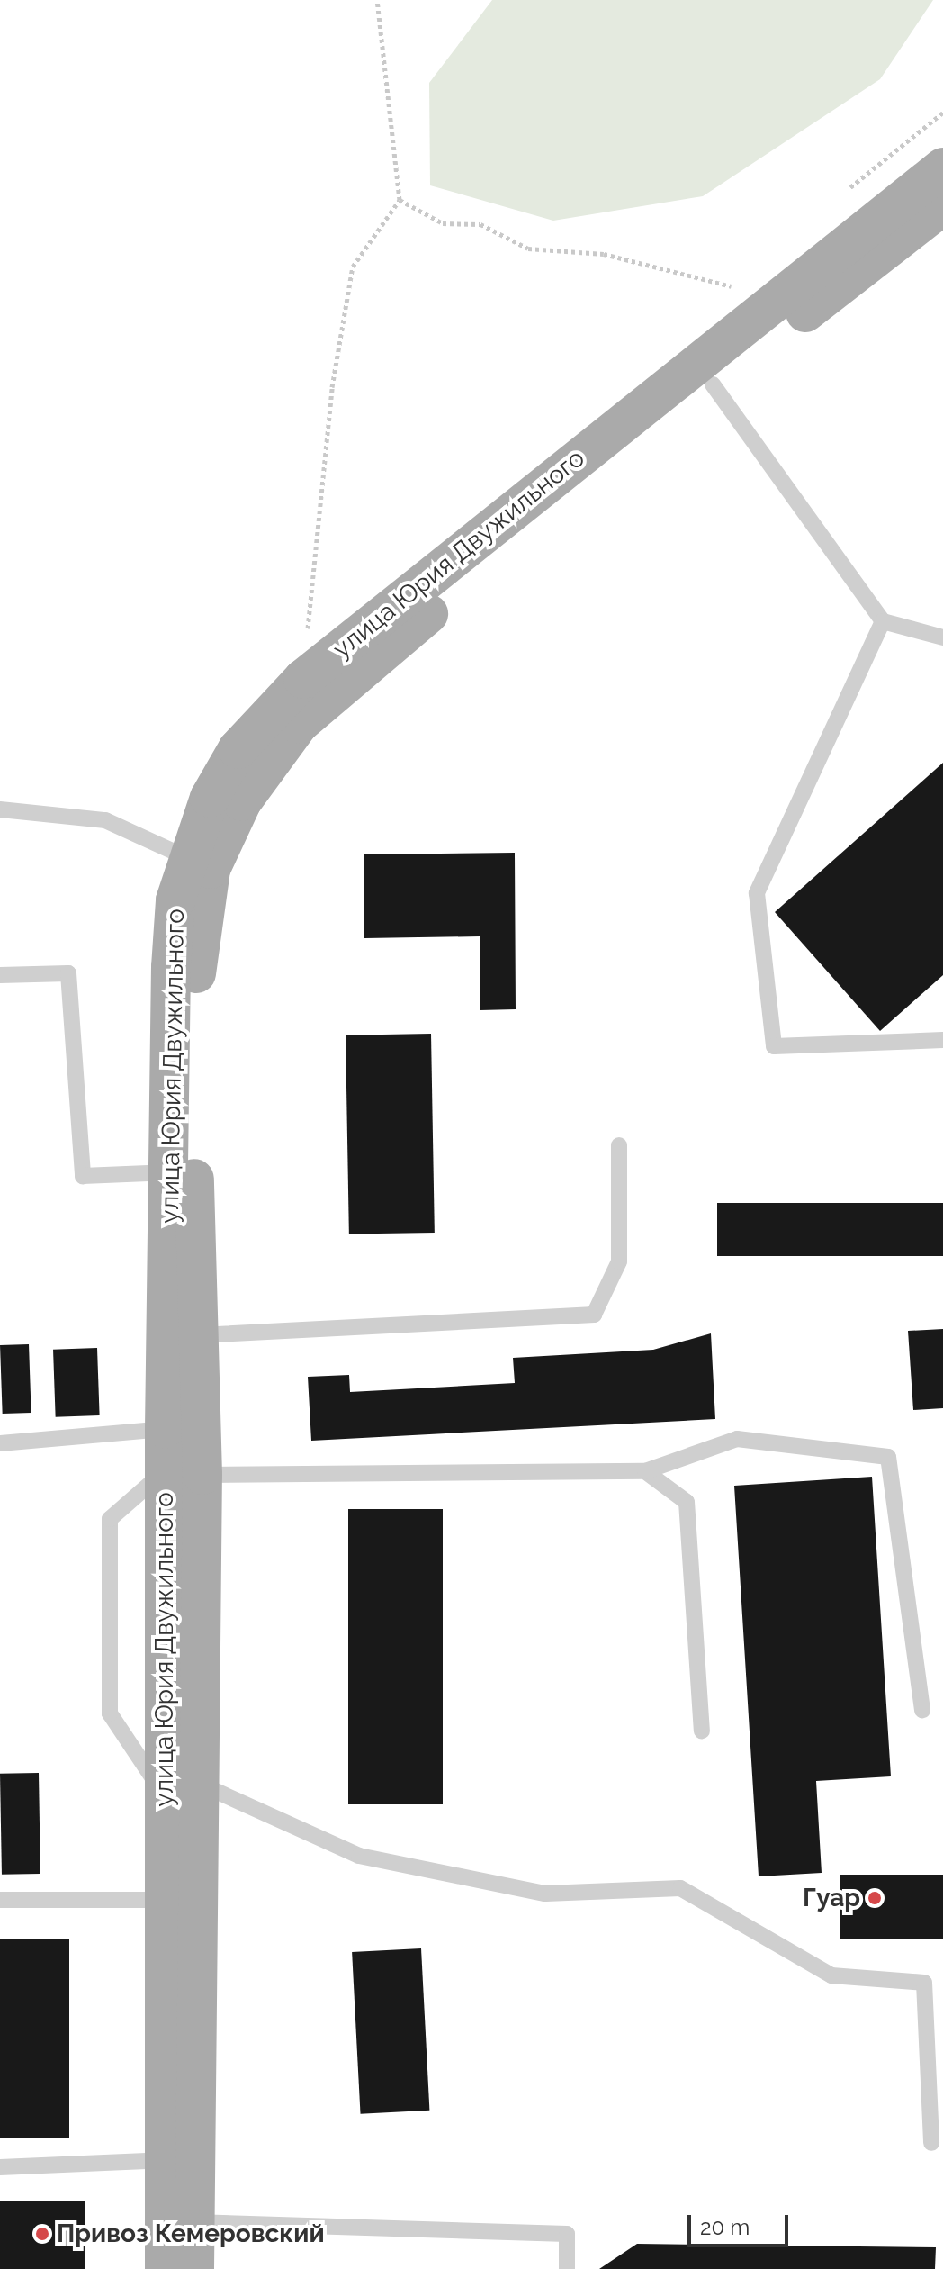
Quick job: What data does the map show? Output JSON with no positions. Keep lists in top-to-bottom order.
{
  "streets": {
    "main road": ["улица Юрия Двужильного"]
  },
  "places": ["Гуар", "Привоз Кемеровский"],
  "scale_bar": "20 m"
}
